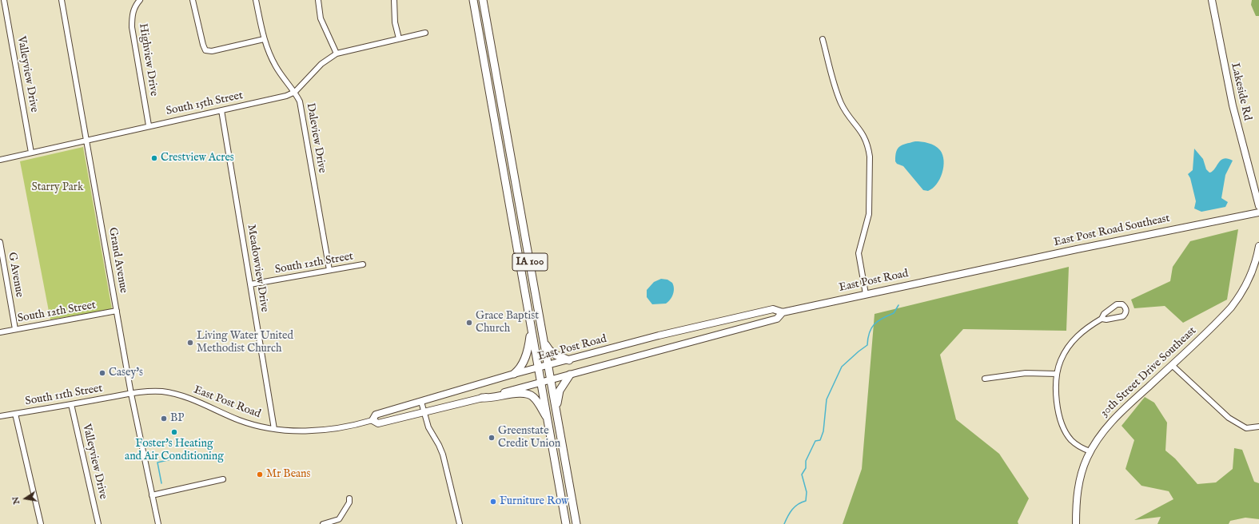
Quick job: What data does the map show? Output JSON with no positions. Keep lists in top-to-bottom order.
{
  "streets": {
    "highway": ["IA 100"],
    "main road": [
      "Lakeside Rd",
      "East Post Road Southeast",
      "East Post Road",
      "30th Street Drive Southeast"
    ],
    "street": [
      "Highview Drive",
      "Valleyview Drive",
      "South 15th Street",
      "Daleview Drive",
      "Grand Avenue",
      "South 12th Street",
      "Meadowview Drive",
      "G Avenue",
      "South 11th Street"
    ]
  },
  "crossings": [
    ["Highview Drive", "South 15th Street"],
    ["Valleyview Drive", "South 15th Street"],
    ["Valleyview Drive", "South 11th Street"],
    ["South 15th Street", "Daleview Drive"],
    ["South 15th Street", "Grand Avenue"],
    ["South 15th Street", "Meadowview Drive"],
    ["Daleview Drive", "South 12th Street"],
    ["East Post Road Southeast", "East Post Road"],
    ["Grand Avenue", "South 12th Street"],
    ["Grand Avenue", "East Post Road"],
    ["Grand Avenue", "South 11th Street"],
    ["IA 100", "East Post Road"],
    ["South 12th Street", "Meadowview Drive"],
    ["South 12th Street", "G Avenue"],
    ["Meadowview Drive", "East Post Road"],
    ["East Post Road", "South 11th Street"]
  ],
  "parks": ["Starry Park"],
  "places": [
    "Crestview Acres",
    "Grace Baptist Church",
    "Living Water United Methodist Church",
    "Casey's",
    "BP",
    "Foster's Heating and Air Conditioning",
    "Greenstate Credit Union",
    "Mr Beans",
    "Furniture Row"
  ],
  "north": "left"
}
